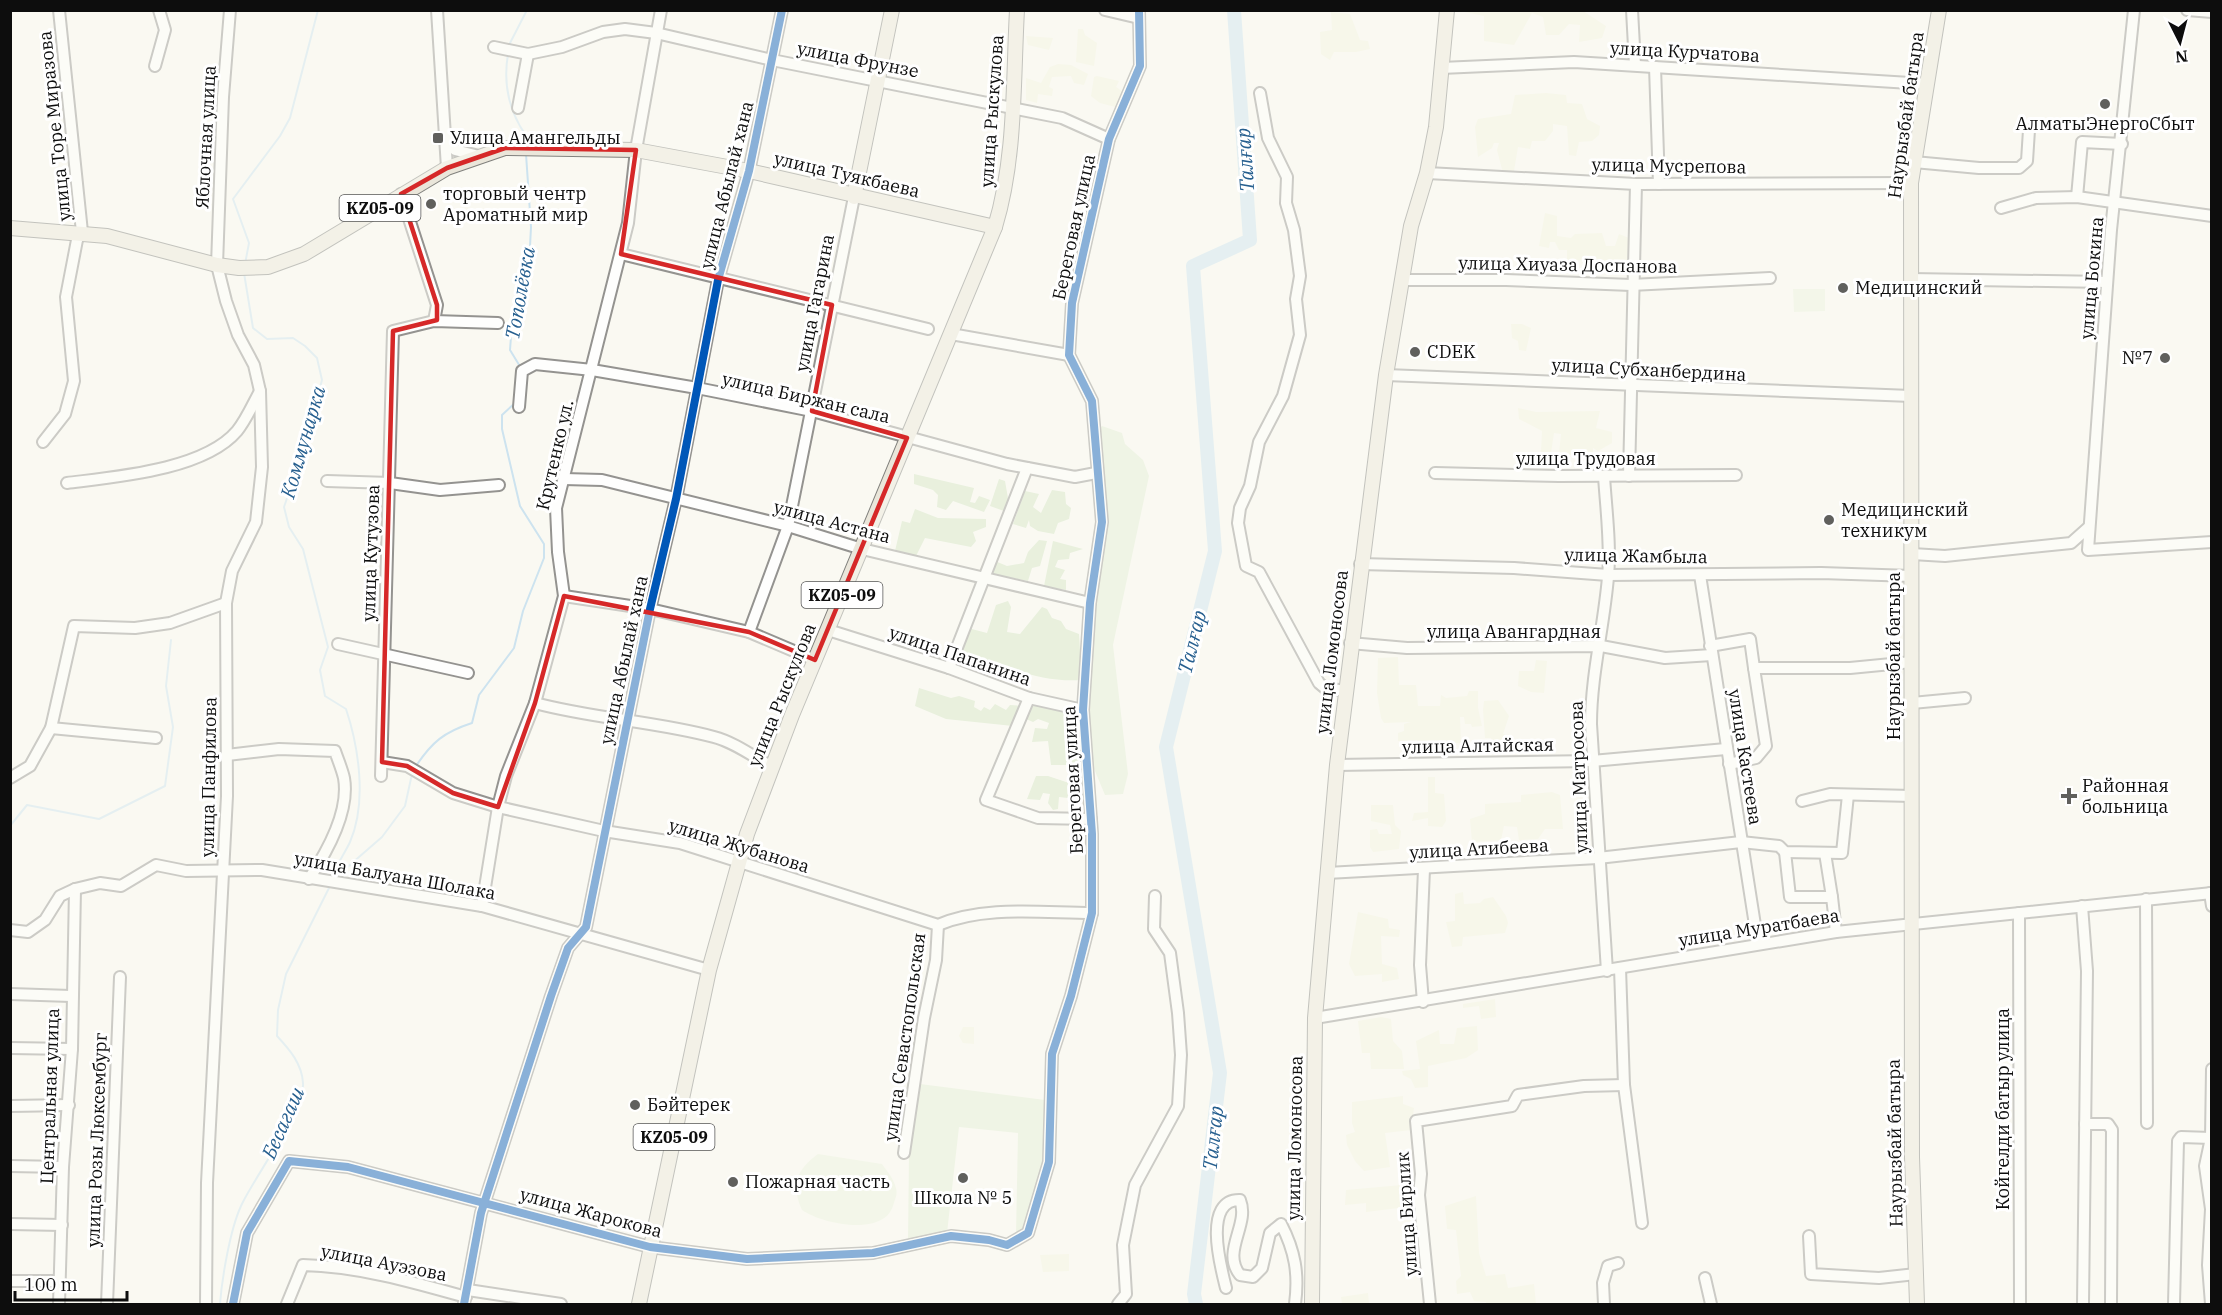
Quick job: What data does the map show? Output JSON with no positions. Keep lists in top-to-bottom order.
{
  "streets": {
    "main road": [
      "улица Рыскулова",
      "Наурызбай батыра",
      "улица Туякбаева",
      "KZ05-09",
      "улица Гагарина",
      "улица Ломоносова"
    ],
    "street": [
      "улица Курчатова",
      "улица Фрунзе",
      "улица Торе Миразова",
      "Яблочная улица",
      "улица Мусрепова",
      "улица Абылай хана",
      "Береговая улица",
      "улица Хиуаза Доспанова",
      "улица Бокина",
      "улица Субханбердина",
      "улица Биржан сала",
      "Крутенко ул.",
      "улица Трудовая",
      "улица Астана",
      "улица Кутузова",
      "улица Жамбыла",
      "улица Авангардная",
      "улица Папанина",
      "улица Алтайская",
      "улица Кастеева",
      "улица Панфилова",
      "улица Матросова",
      "улица Жубанова",
      "улица Атибеева",
      "улица Балуана Шолака",
      "улица Муратбаева",
      "улица Севастопольская",
      "Центральная улица",
      "Койгелди батыр улица",
      "улица Розы Люксембург",
      "улица Жарокова",
      "улица Бирлик",
      "улица Ауэзова"
    ]
  },
  "crossings": [
    ["улица Курчатова", "Наурызбай батыра"],
    ["улица Курчатова", "улица Ломоносова"],
    ["улица Фрунзе", "улица Рыскулова"],
    ["улица Фрунзе", "улица Абылай хана"],
    ["улица Фрунзе", "Береговая улица"],
    ["улица Фрунзе", "улица Гагарина"],
    ["улица Фрунзе", "Крутенко ул."],
    ["улица Рыскулова", "улица Туякбаева"],
    ["улица Рыскулова", "улица Биржан сала"],
    ["улица Рыскулова", "улица Астана"],
    ["улица Рыскулова", "улица Папанина"],
    ["улица Рыскулова", "улица Жубанова"],
    ["улица Рыскулова", "улица Балуана Шолака"],
    ["улица Рыскулова", "улица Жарокова"],
    ["Наурызбай батыра", "улица Мусрепова"],
    ["Наурызбай батыра", "улица Субханбердина"],
    ["Наурызбай батыра", "улица Жамбыла"],
    ["Наурызбай батыра", "улица Муратбаева"],
    ["улица Торе Миразова", "KZ05-09"],
    ["Яблочная улица", "улица Туякбаева"],
    ["Яблочная улица", "KZ05-09"],
    ["Яблочная улица", "улица Панфилова"],
    ["улица Мусрепова", "улица Ломоносова"],
    ["улица Туякбаева", "улица Абылай хана"],
    ["улица Туякбаева", "KZ05-09"],
    ["улица Туякбаева", "улица Гагарина"],
    ["улица Туякбаева", "Крутенко ул."],
    ["улица Туякбаева", "улица Панфилова"],
    ["улица Абылай хана", "улица Биржан сала"],
    ["улица Абылай хана", "улица Астана"],
    ["улица Абылай хана", "улица Жубанова"],
    ["улица Абылай хана", "улица Балуана Шолака"],
    ["улица Абылай хана", "улица Жарокова"],
    ["улица Абылай хана", "улица Ауэзова"],
    ["KZ05-09", "улица Панфилова"],
    ["Береговая улица", "улица Биржан сала"],
    ["Береговая улица", "улица Астана"],
    ["Береговая улица", "улица Папанина"],
    ["Береговая улица", "улица Жарокова"],
    ["улица Хиуаза Доспанова", "улица Ломоносова"],
    ["улица Гагарина", "улица Биржан сала"],
    ["улица Гагарина", "улица Астана"],
    ["улица Субханбердина", "улица Ломоносова"],
    ["улица Биржан сала", "Крутенко ул."],
    ["Крутенко ул.", "улица Астана"],
    ["Крутенко ул.", "улица Жубанова"],
    ["Крутенко ул.", "улица Балуана Шолака"],
    ["улица Трудовая", "улица Матросова"],
    ["улица Кутузова", "улица Жубанова"],
    ["улица Жамбыла", "улица Ломоносова"],
    ["улица Жамбыла", "улица Кастеева"],
    ["улица Жамбыла", "улица Матросова"],
    ["улица Авангардная", "улица Ломоносова"],
    ["улица Авангардная", "улица Кастеева"],
    ["улица Авангардная", "улица Матросова"],
    ["улица Ломоносова", "улица Алтайская"],
    ["улица Ломоносова", "улица Атибеева"],
    ["улица Ломоносова", "улица Муратбаева"],
    ["улица Алтайская", "улица Кастеева"],
    ["улица Алтайская", "улица Матросова"],
    ["улица Кастеева", "улица Атибеева"],
    ["улица Кастеева", "улица Муратбаева"],
    ["улица Панфилова", "улица Балуана Шолака"],
    ["улица Матросова", "улица Атибеева"],
    ["улица Матросова", "улица Муратбаева"],
    ["улица Жубанова", "улица Севастопольская"],
    ["улица Балуана Шолака", "Центральная улица"],
    ["улица Муратбаева", "Койгелди батыр улица"]
  ],
  "water": [
    "Талғар",
    "Тополёвка",
    "Коммунарка",
    "Бесагаш"
  ],
  "places": {
    "other": [
      "АлматыЭнергоСбыт",
      "торговый чентр Ароматный мир",
      "Медицинский",
      "CDEK",
      "№7",
      "Медицинский техникум",
      "Бәйтерек",
      "Школа № 5",
      "Пожарная часть"
    ],
    "transit": ["Улица Амангельды"],
    "health": ["Районная больница"]
  },
  "scale_bar": "100 m",
  "north": "bottom"
}
